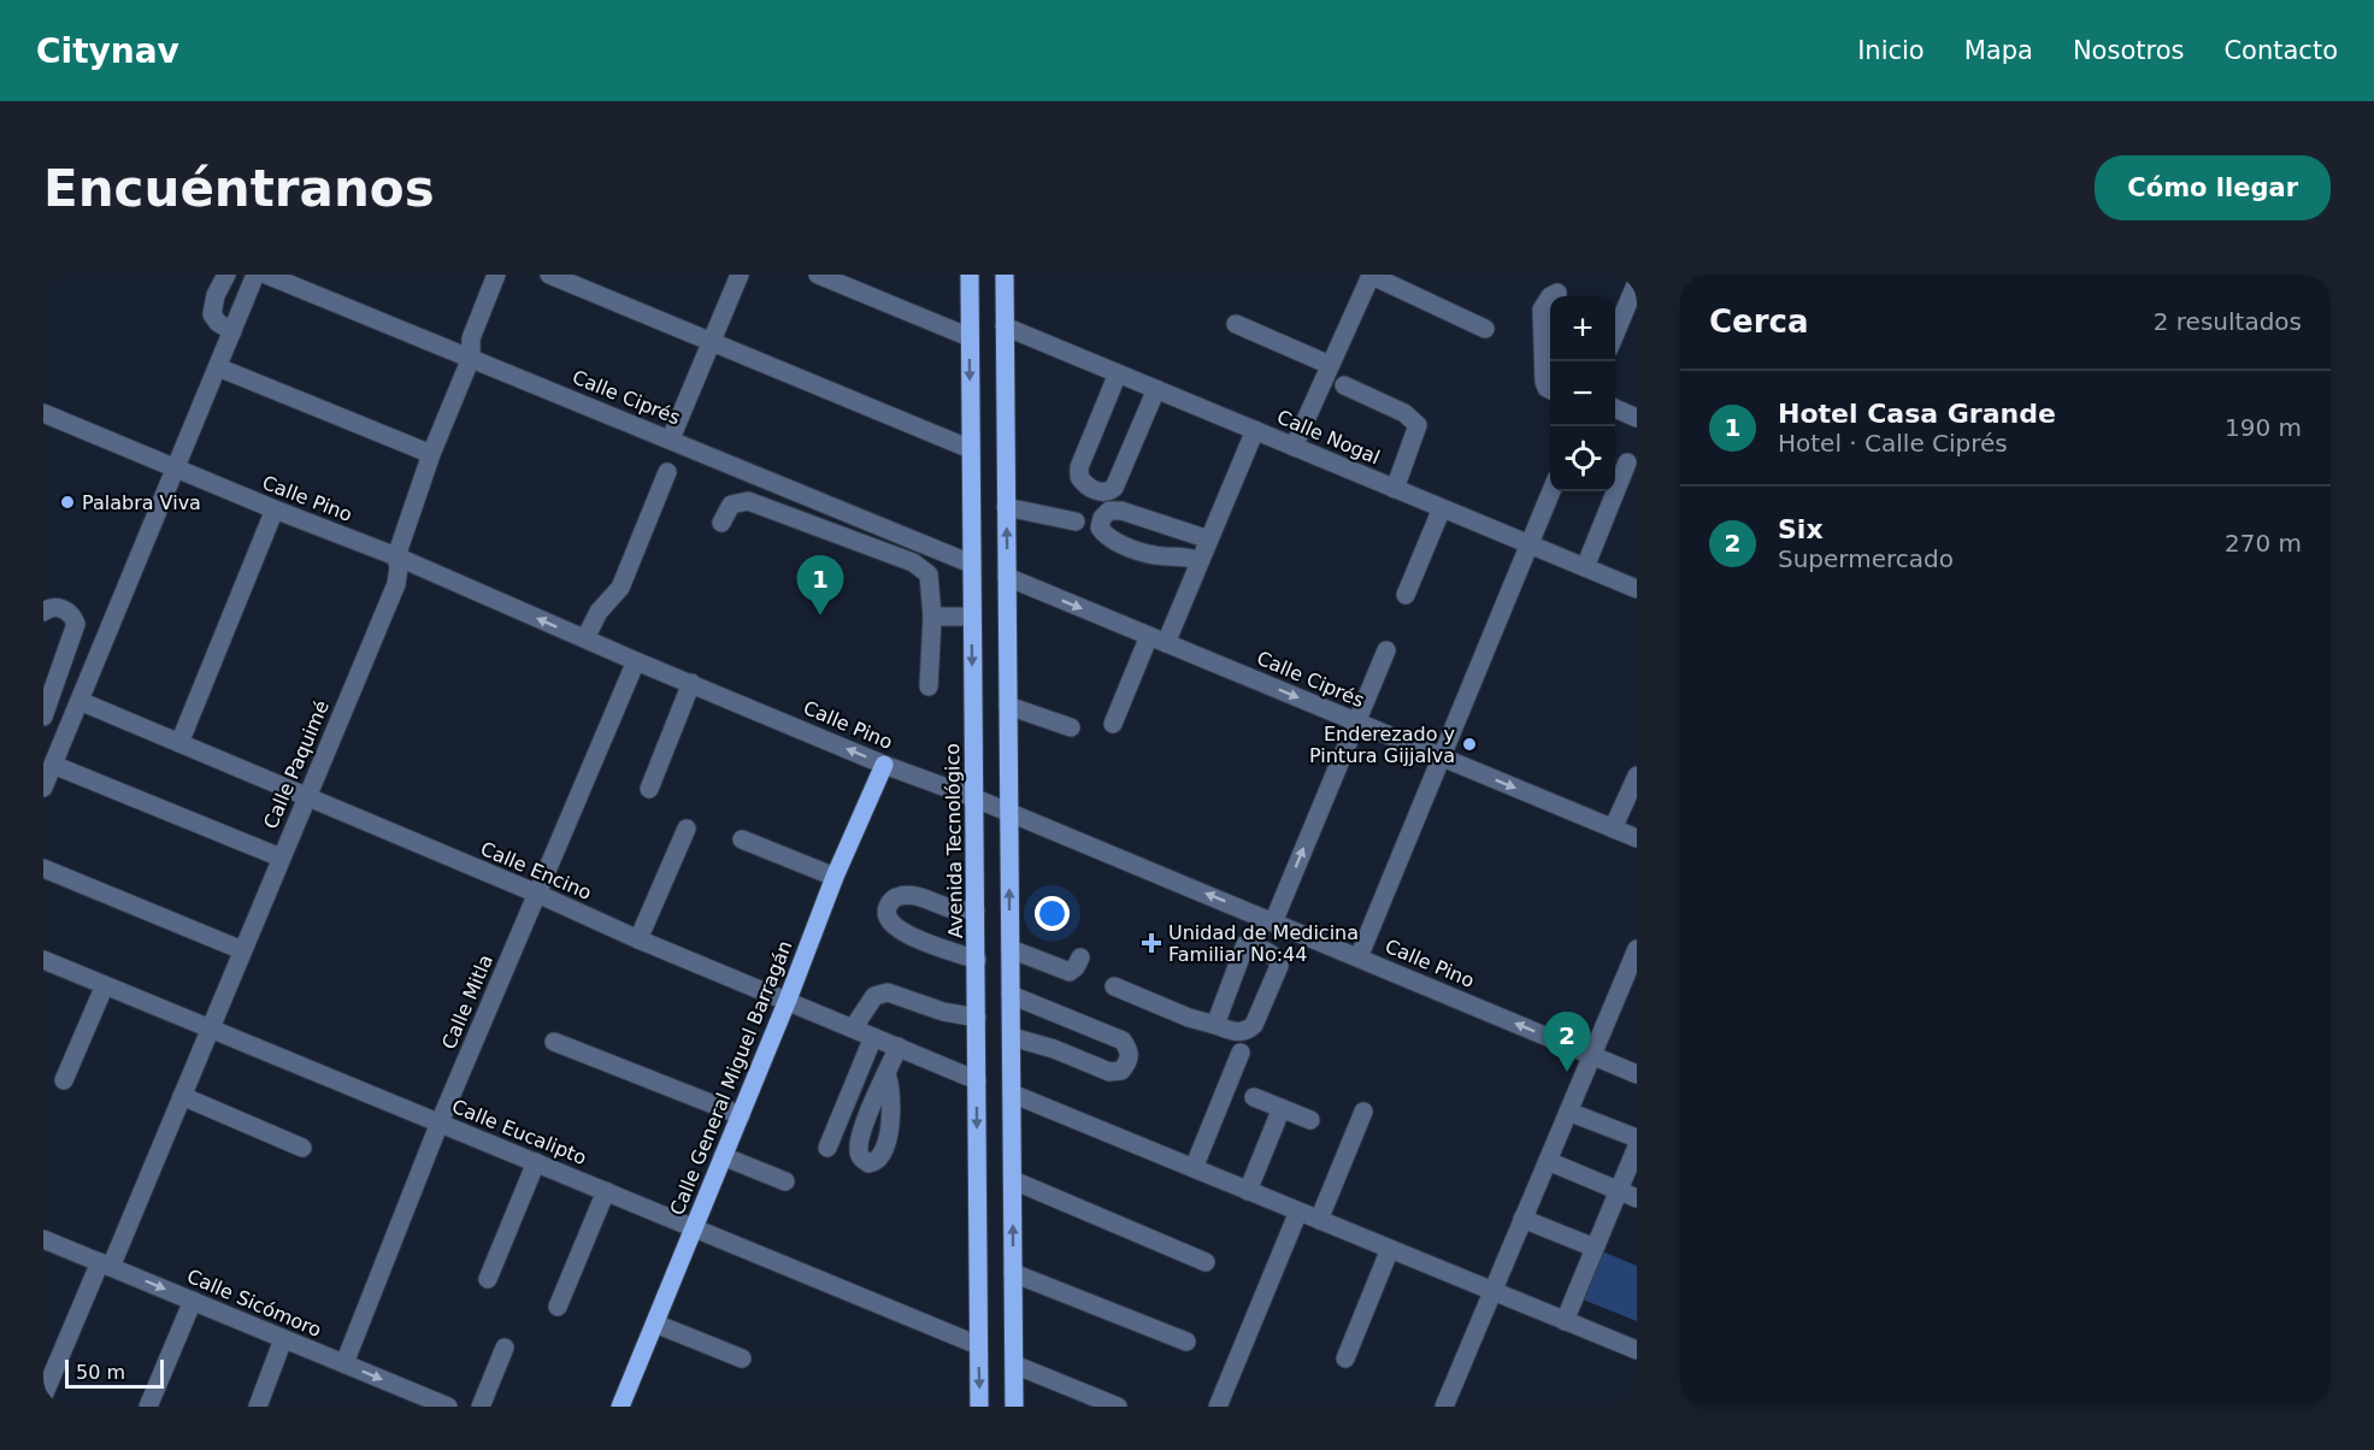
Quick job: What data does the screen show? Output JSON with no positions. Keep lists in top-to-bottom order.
{
  "streets": {
    "main road": ["Avenida Tecnológico", "Calle General Miguel Barragán"],
    "street": [
      "Calle Ciprés",
      "Calle Nogal",
      "Calle Pino",
      "Calle Paquimé",
      "Calle Encino",
      "Calle Mitla",
      "Calle Eucalipto",
      "Calle Sicómoro"
    ]
  },
  "crossings": [
    ["Calle Ciprés", "Calle Paquimé"],
    ["Calle Ciprés", "Avenida Tecnológico"],
    ["Calle Pino", "Calle Paquimé"],
    ["Calle Pino", "Avenida Tecnológico"],
    ["Calle Pino", "Calle Mitla"],
    ["Calle Pino", "Calle General Miguel Barragán"],
    ["Calle Paquimé", "Calle Encino"],
    ["Calle Paquimé", "Calle Eucalipto"],
    ["Calle Paquimé", "Calle Sicómoro"],
    ["Avenida Tecnológico", "Calle Encino"],
    ["Avenida Tecnológico", "Calle Eucalipto"],
    ["Calle Encino", "Calle Mitla"],
    ["Calle Encino", "Calle General Miguel Barragán"],
    ["Calle Mitla", "Calle Eucalipto"],
    ["Calle Mitla", "Calle Sicómoro"],
    ["Calle General Miguel Barragán", "Calle Eucalipto"]
  ],
  "one_way": ["Calle Ciprés", "Calle Pino", "Calle Sicómoro"],
  "places": {
    "other": ["Palabra Viva", "Enderezado y Pintura Gijjalva"],
    "health": ["Unidad de Medicina Familiar No:44"]
  },
  "scale_bar": "50 m",
  "page": {
    "header": "Citynav",
    "nav": [
      "Inicio",
      "Mapa",
      "Nosotros",
      "Contacto"
    ],
    "buttons": "Cómo llegar",
    "title": "Encuéntranos",
    "heading": ["Cerca", "2 resultados"],
    "map_buttons": ["+", "−"],
    "list": [
      {
        "mark": "1",
        "name": "Hotel Casa Grande",
        "note": "Hotel · Calle Ciprés",
        "value": "190 m"
      },
      {
        "mark": "2",
        "name": "Six",
        "note": "Supermercado",
        "value": "270 m"
      }
    ],
    "pins": ["1", "2"],
    "scale": "50 m"
  }
}
